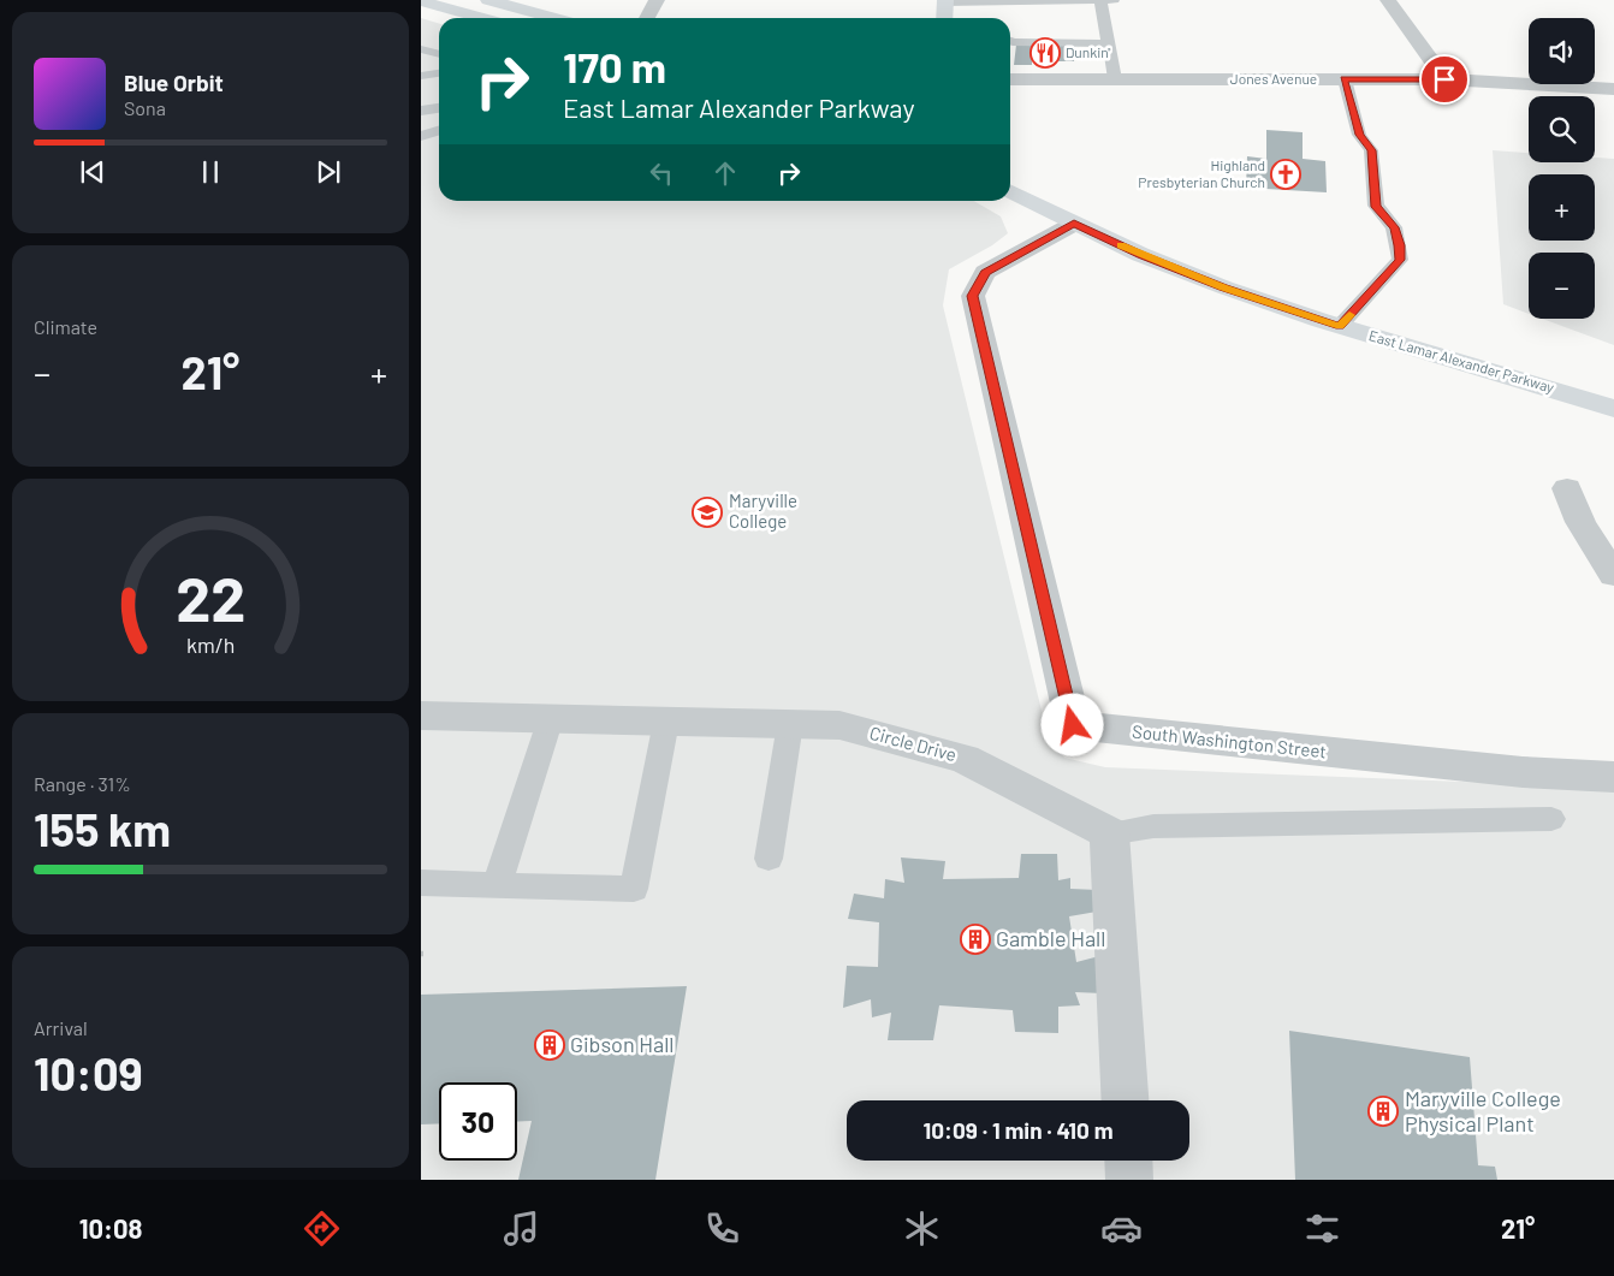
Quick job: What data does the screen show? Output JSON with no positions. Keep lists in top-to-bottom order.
{
  "streets": {
    "main road": ["East Lamar Alexander Parkway"],
    "street": ["Jones Avenue", "South Washington Street", "Circle Drive"]
  },
  "crossings": [
    ["East Lamar Alexander Parkway", "South Washington Street"]
  ],
  "places": {
    "restaurant": ["Dunkin'"],
    "church": ["Highland Presbyterian Church"],
    "school or university": ["Maryville College"],
    "building": ["Gamble Hall", "Gibson Hall", "Maryville College Physical Plant"]
  },
  "page": {
    "map_buttons": ["+", "−"],
    "turn": ["170 m", "East Lamar Alexander Parkway"],
    "song": ["Blue Orbit", "Sona"],
    "tile": [
      "Climate",
      ["Range · 31%", "155 km"],
      ["Arrival", "10:09"]
    ],
    "heat": ["−", "21°", "+"],
    "limit": "30",
    "trip": "10:09 · 1 min · 410 m",
    "tabs": ["10:08", "21°"],
    "gauge": ["22", "km/h"]
  }
}
